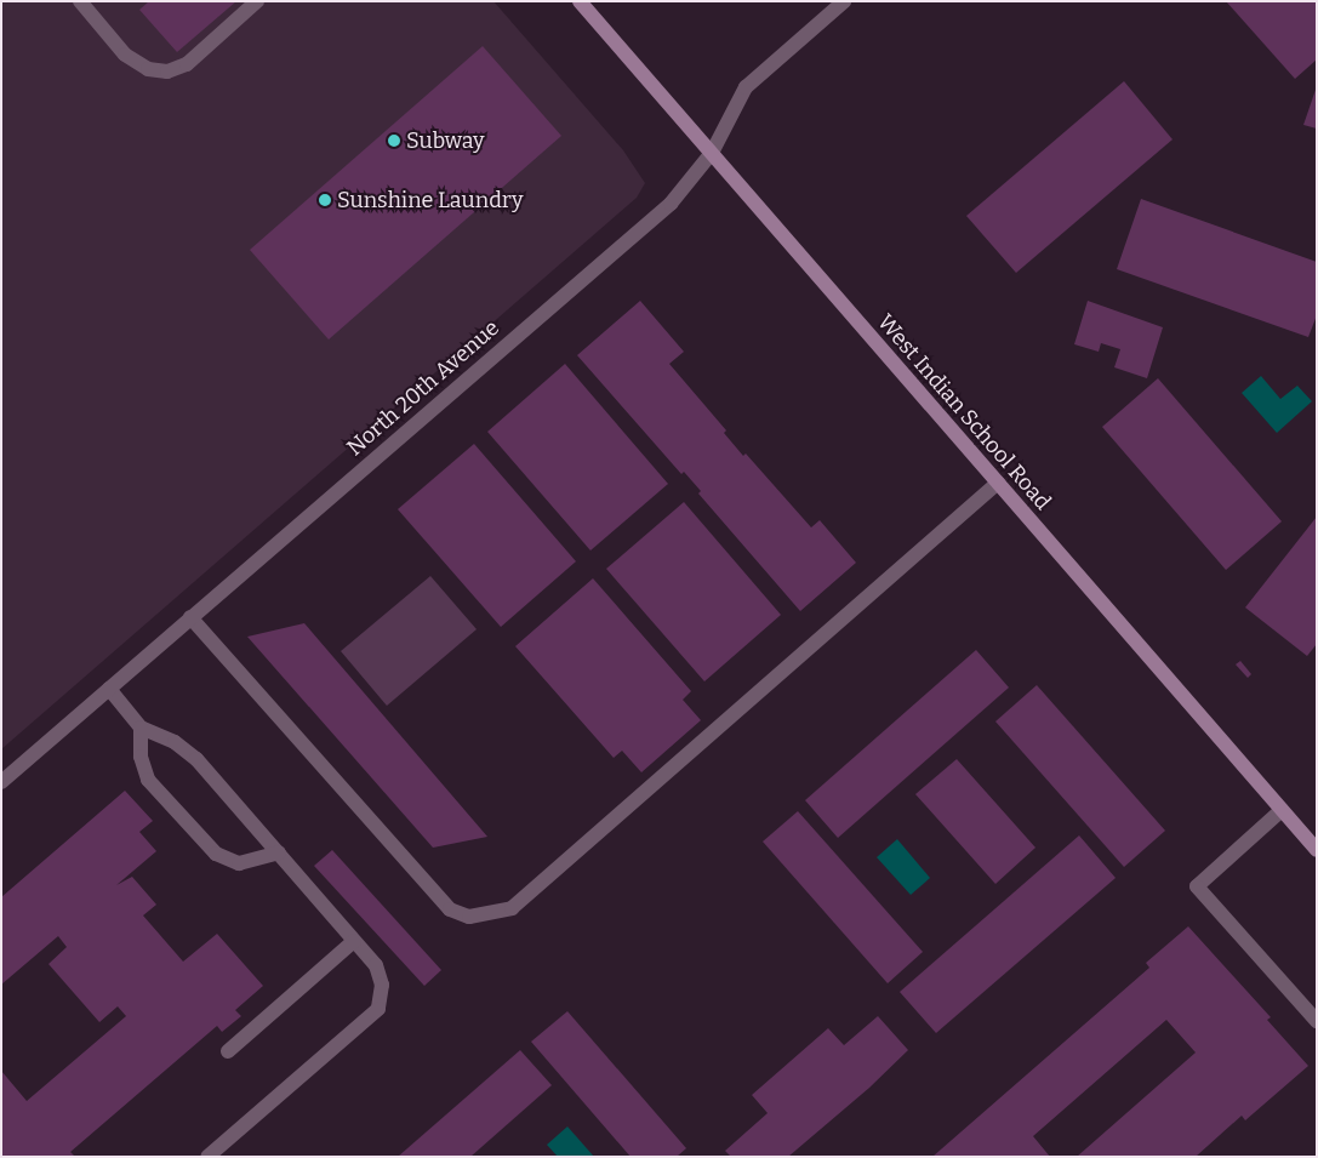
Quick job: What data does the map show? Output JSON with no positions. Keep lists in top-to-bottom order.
{
  "streets": {
    "main road": ["West Indian School Road"],
    "street": ["North 20th Avenue"]
  },
  "crossings": [
    ["North 20th Avenue", "West Indian School Road"]
  ],
  "places": ["Subway", "Sunshine Laundry"]
}
